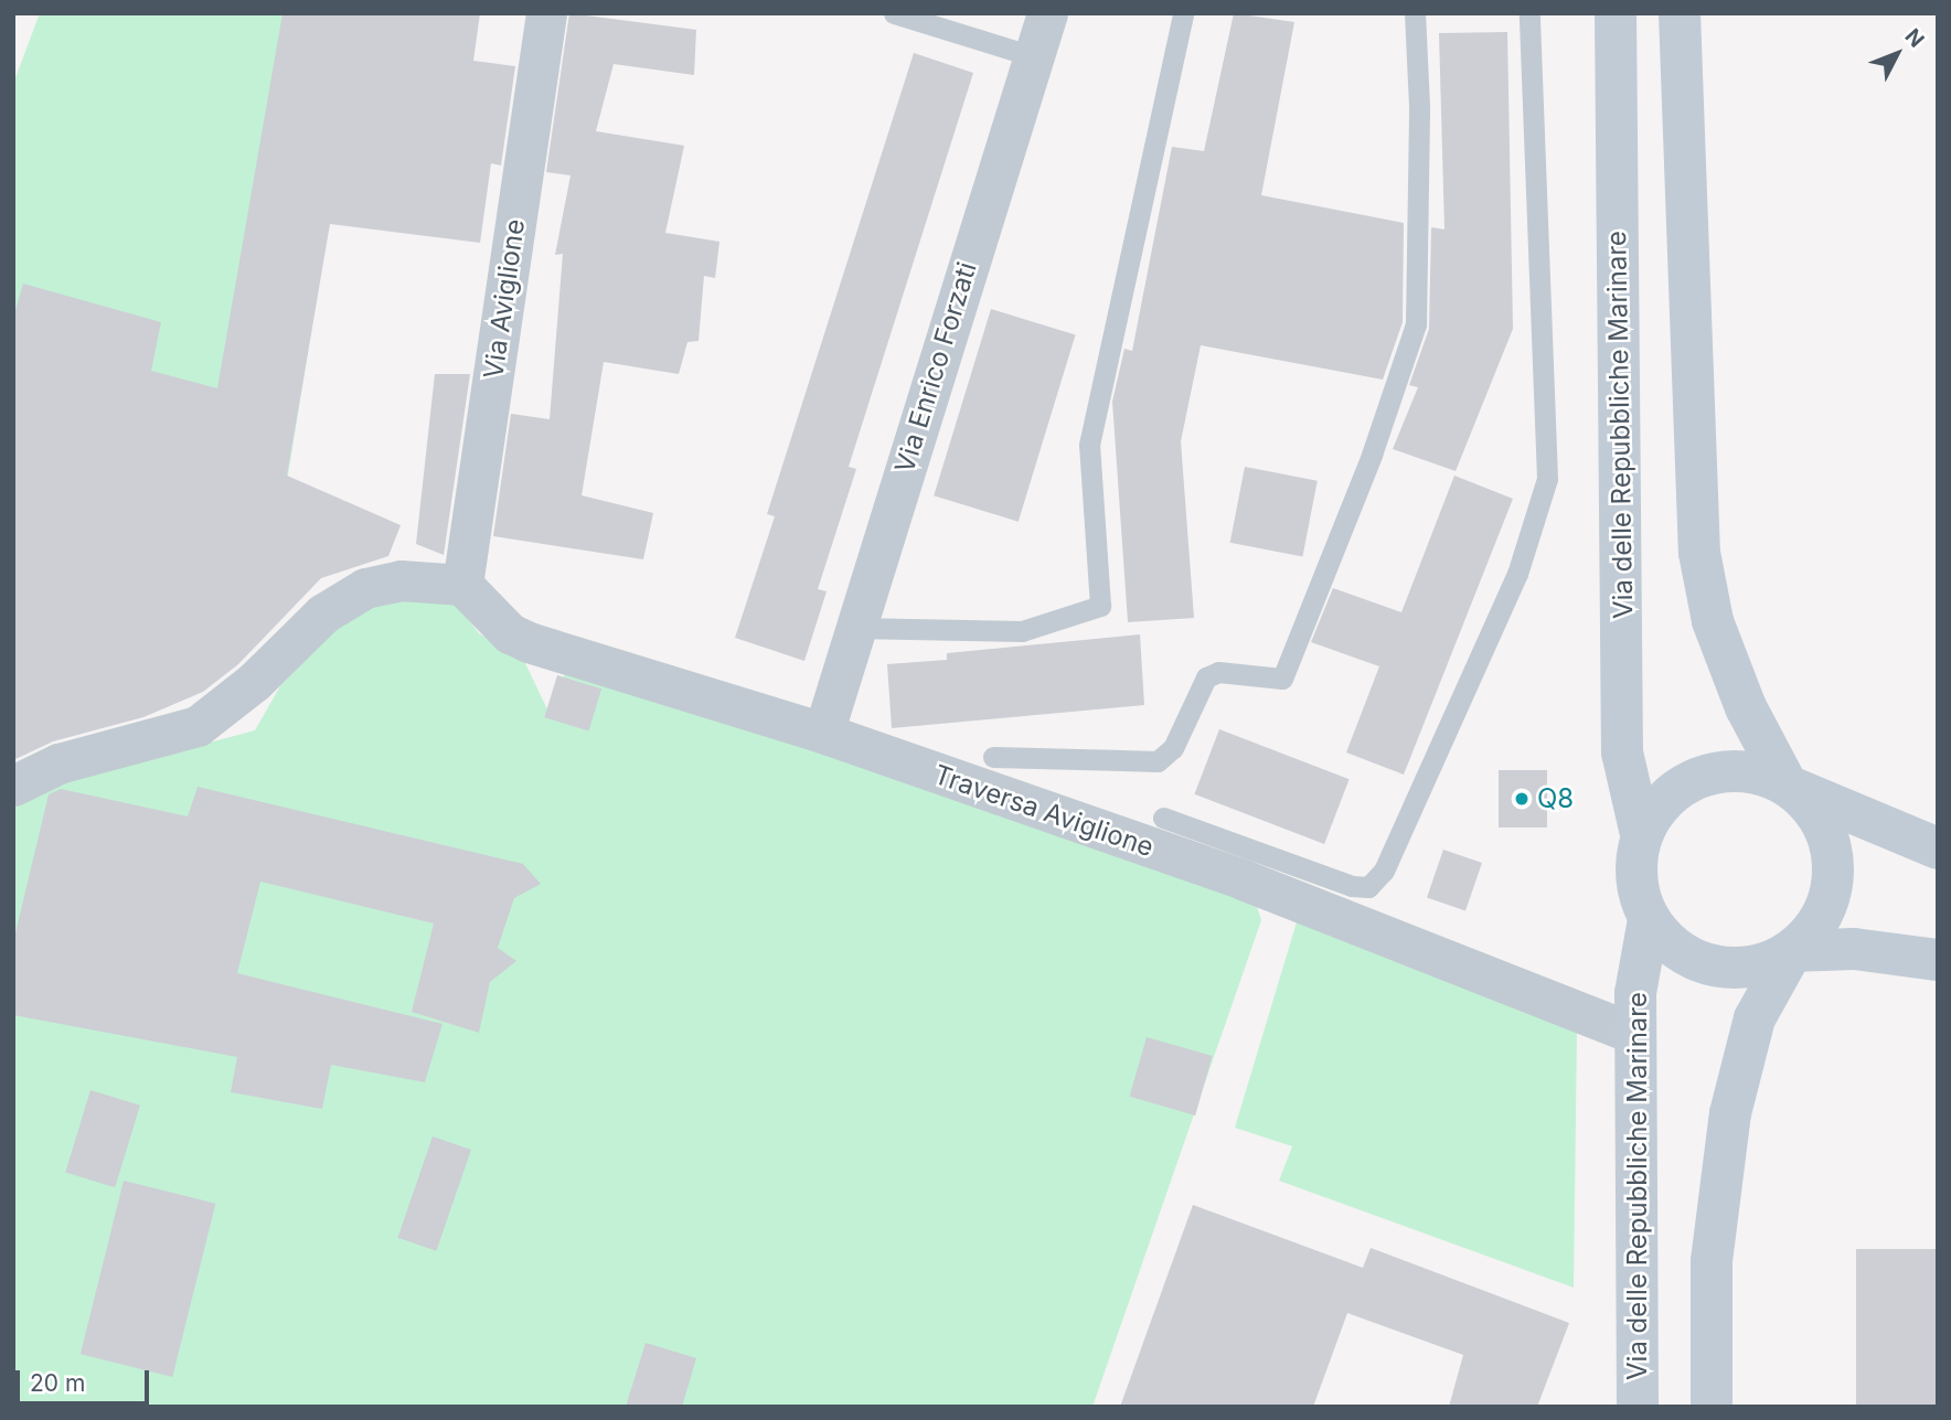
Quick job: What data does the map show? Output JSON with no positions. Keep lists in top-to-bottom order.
{
  "streets": {
    "main road": ["Via delle Repubbliche Marinare"],
    "street": ["Via Aviglione", "Via Enrico Forzati", "Traversa Aviglione"]
  },
  "crossings": [
    ["Via Aviglione", "Traversa Aviglione"],
    ["Via delle Repubbliche Marinare", "Traversa Aviglione"]
  ],
  "places": ["Q8"],
  "scale_bar": "20 m",
  "north": "top right"
}
